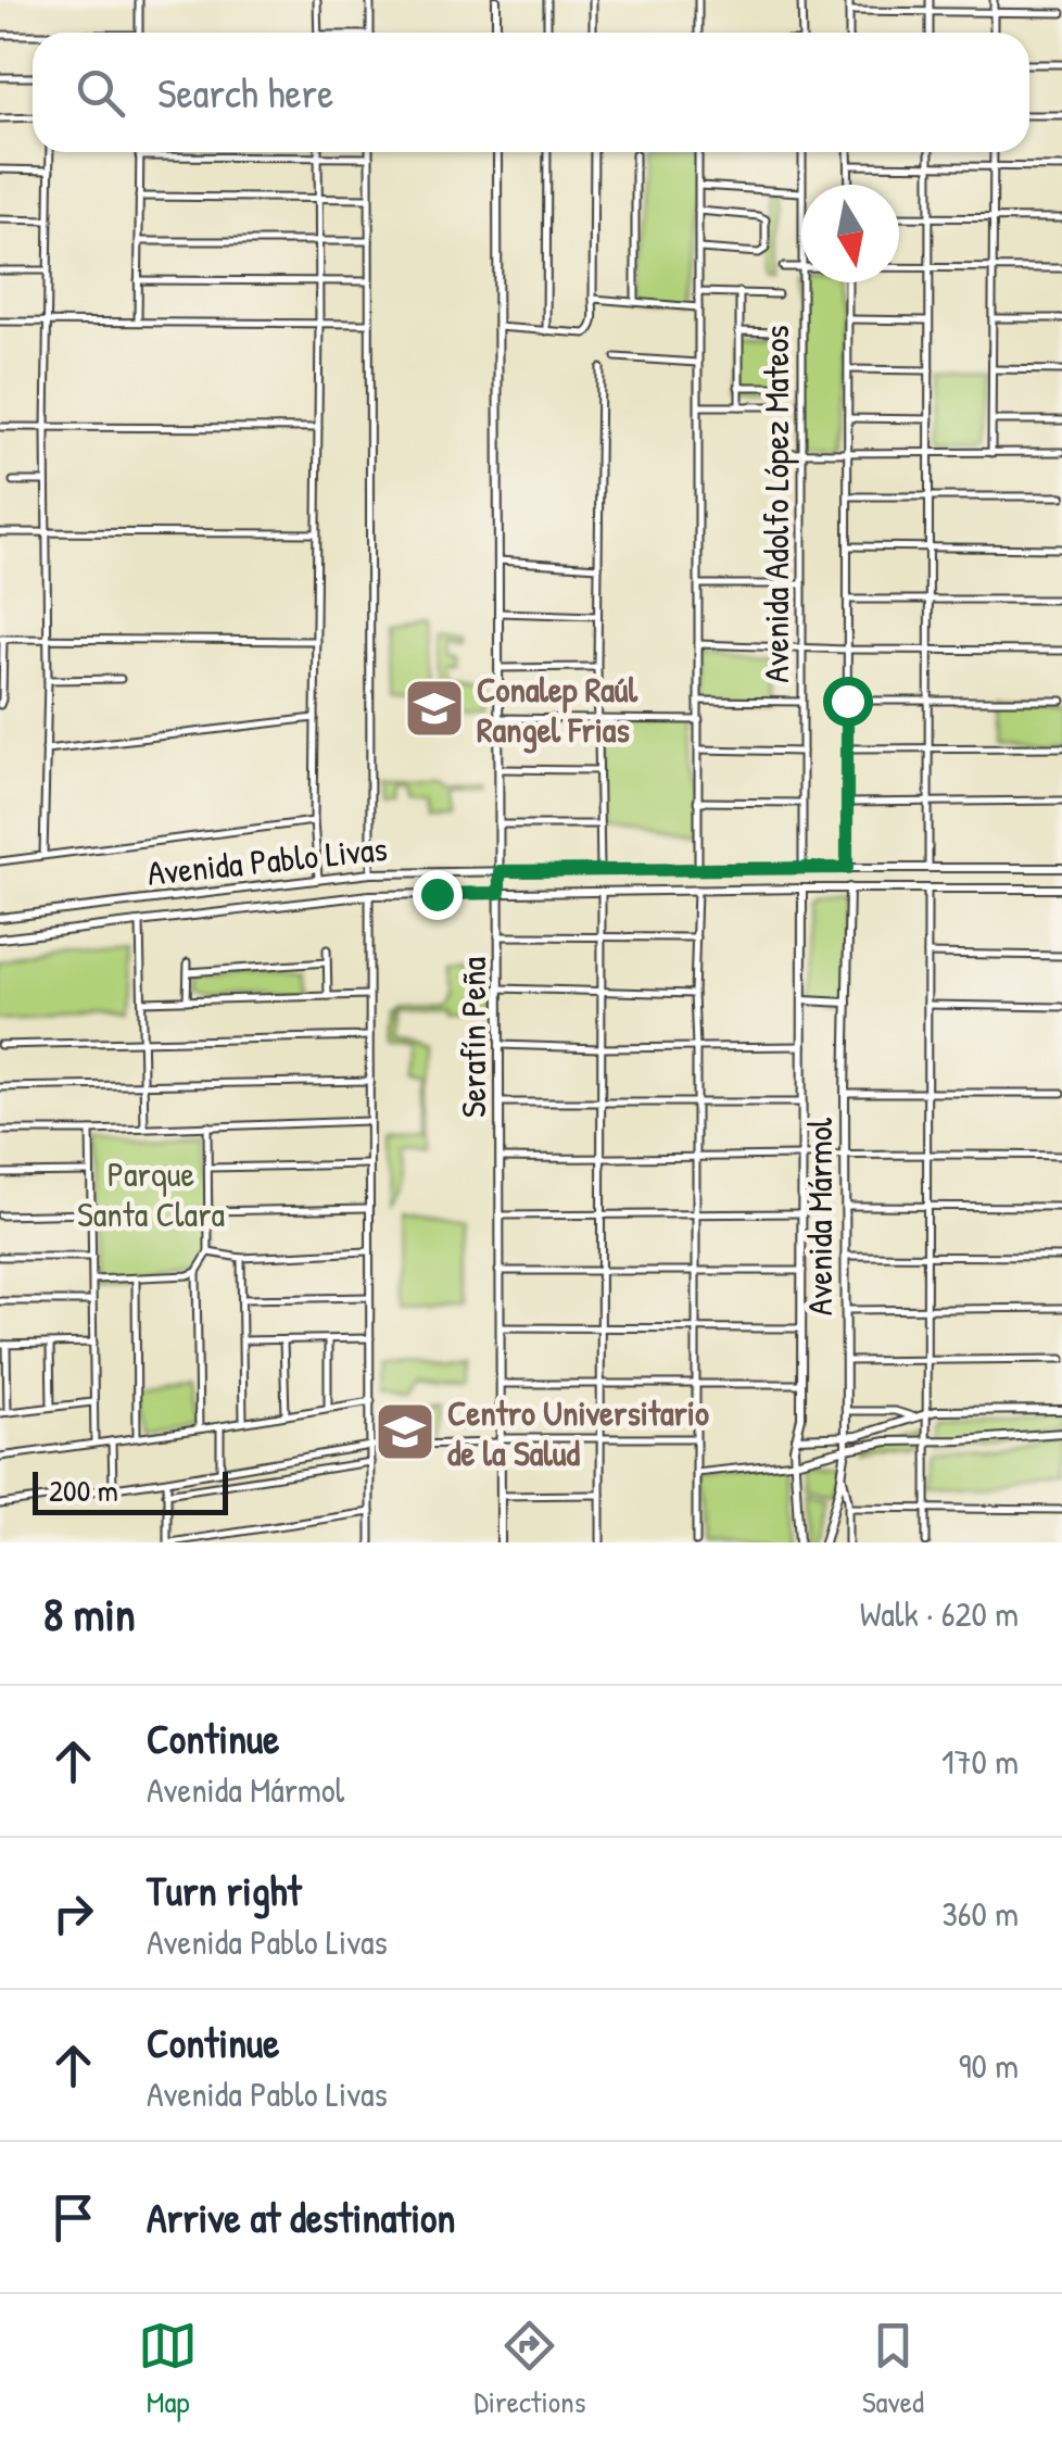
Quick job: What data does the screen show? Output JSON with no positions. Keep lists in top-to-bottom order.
{
  "streets": {
    "main road": ["Avenida Pablo Livas", "Serafín Peña", "Avenida Mármol"],
    "street": ["Avenida Adolfo López Mateos"]
  },
  "crossings": [
    ["Avenida Adolfo López Mateos", "Avenida Pablo Livas"],
    ["Avenida Pablo Livas", "Serafín Peña"],
    ["Avenida Pablo Livas", "Avenida Mármol"]
  ],
  "parks": ["Parque Santa Clara"],
  "places": {
    "school or university": ["Conalep Raúl Rangel Frias", "Centro Universitario de la Salud"]
  },
  "scale_bar": "200 m",
  "north": "bottom",
  "page": {
    "search": "Search here",
    "scale": "200 m",
    "heading": ["8 min", "Walk · 620 m"],
    "list": [
      ["Continue", "Avenida Mármol", "170 m"],
      ["Turn right", "Avenida Pablo Livas", "360 m"],
      ["Continue", "Avenida Pablo Livas", "90 m"],
      "Arrive at destination"
    ],
    "nav": ["Map", "Directions", "Saved"]
  }
}
